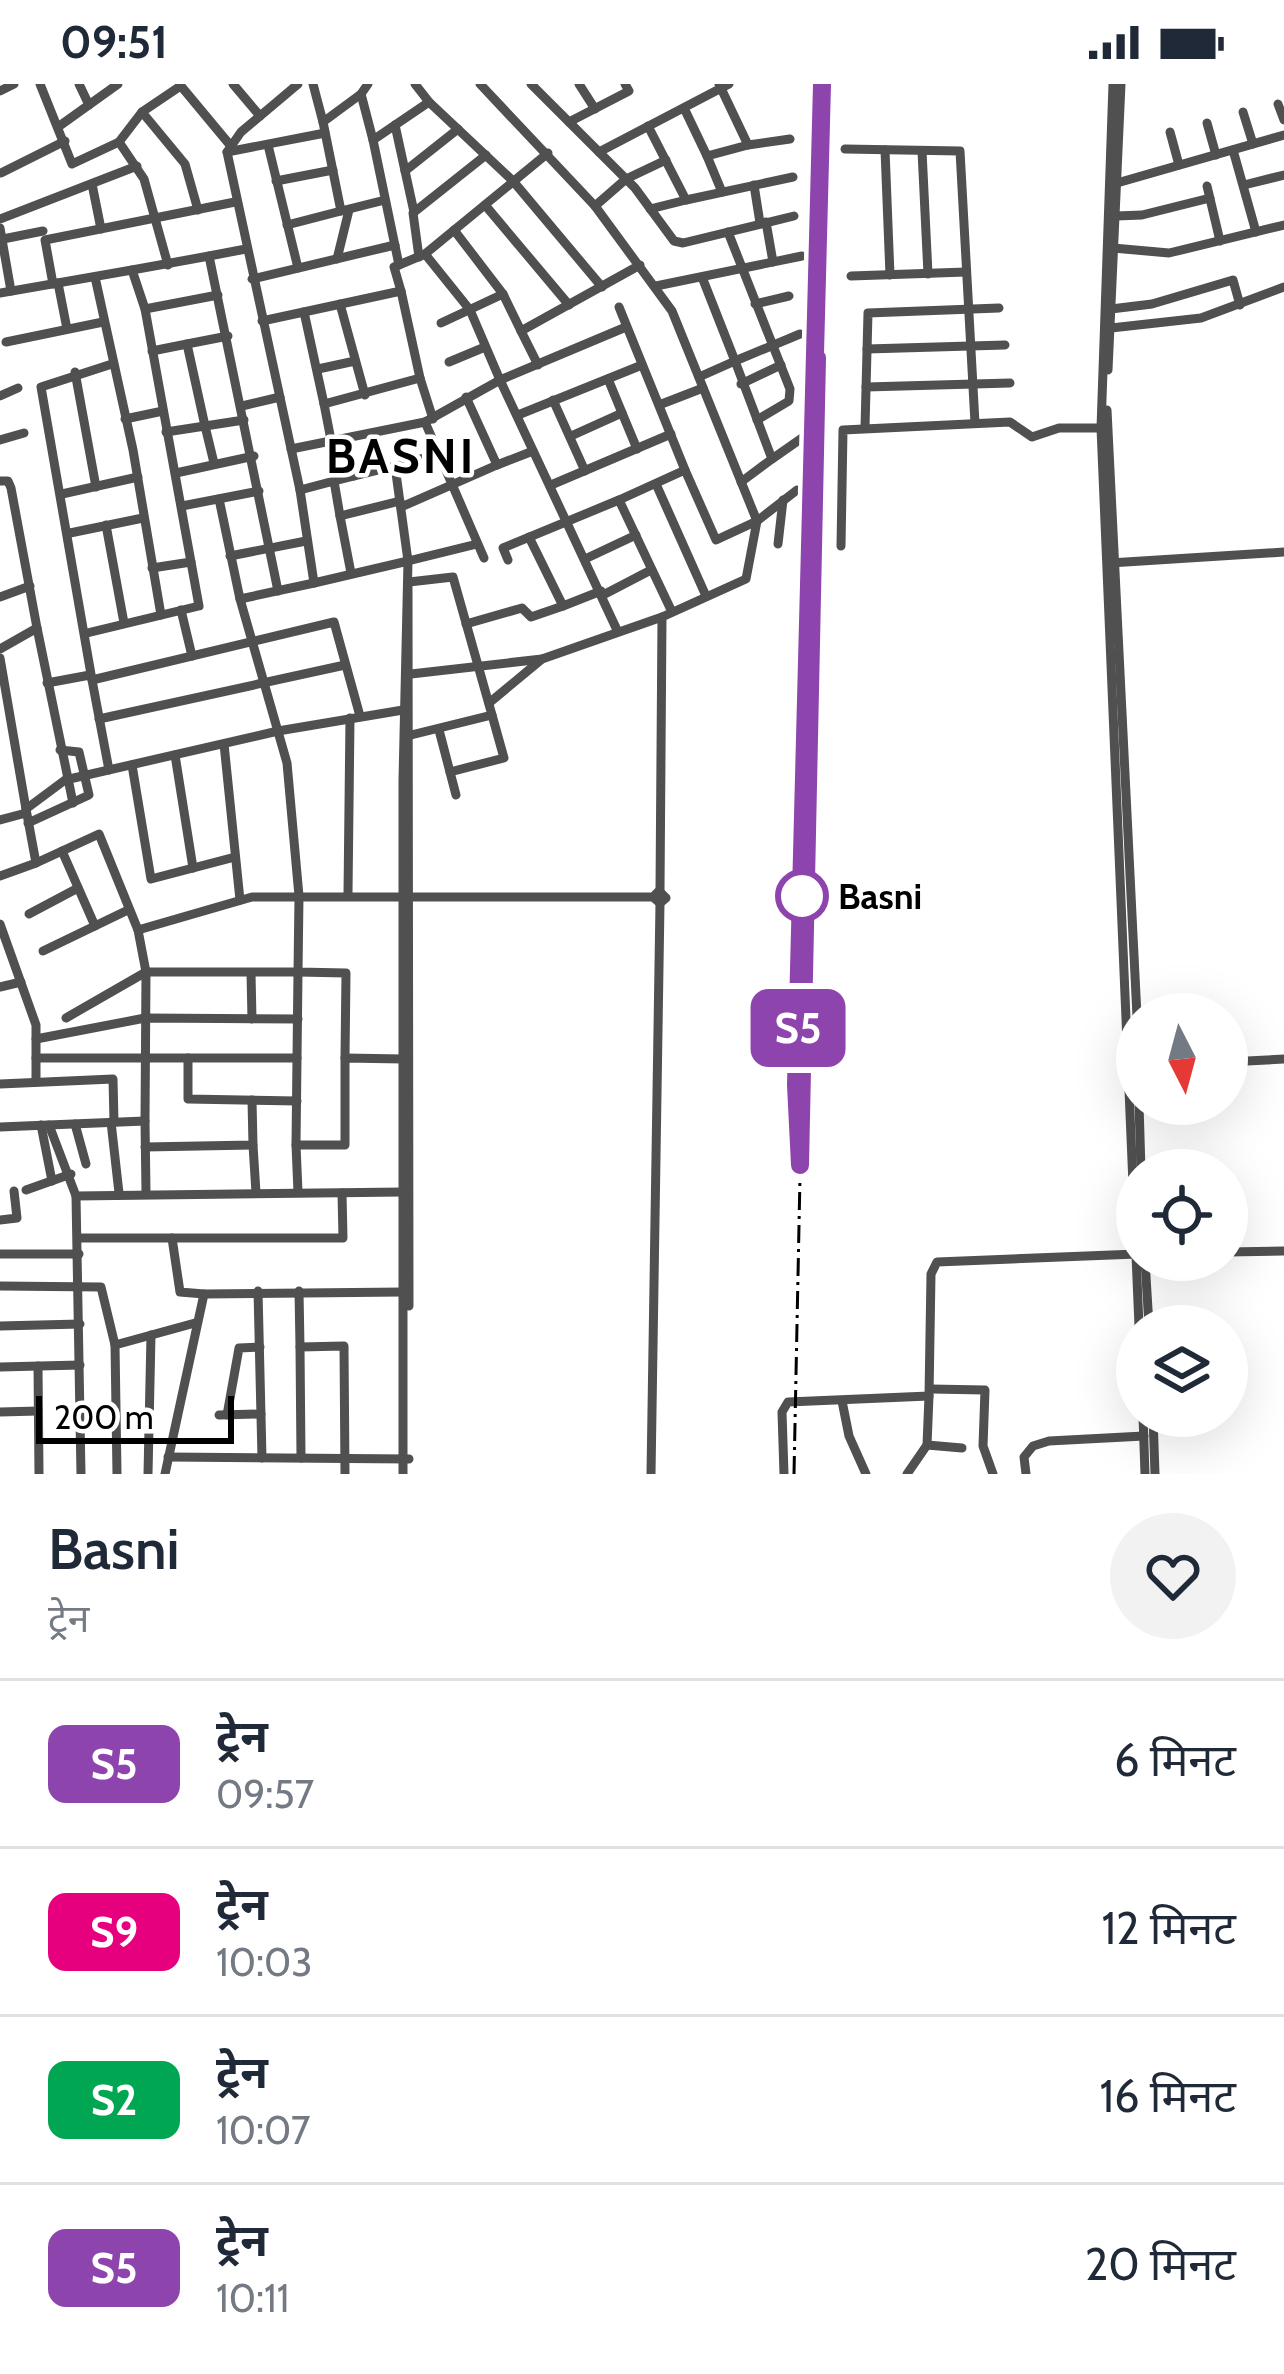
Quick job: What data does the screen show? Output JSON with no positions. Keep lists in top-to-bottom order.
{
  "districts": ["BASNI"],
  "places": ["Basni"],
  "scale_bar": "200 m",
  "north": "bottom",
  "page": {
    "status": "09:51",
    "on_map": "S5",
    "scale": "200 m",
    "heading": ["Basni", "ट्रेन"],
    "list": [
      {
        "mark": "S5",
        "name": "ट्रेन",
        "note": "09:57",
        "value": "6 मिनट"
      },
      {
        "mark": "S9",
        "name": "ट्रेन",
        "note": "10:03",
        "value": "12 मिनट"
      },
      {
        "mark": "S2",
        "name": "ट्रेन",
        "note": "10:07",
        "value": "16 मिनट"
      },
      {
        "mark": "S5",
        "name": "ट्रेन",
        "note": "10:11",
        "value": "20 मिनट"
      }
    ]
  }
}
